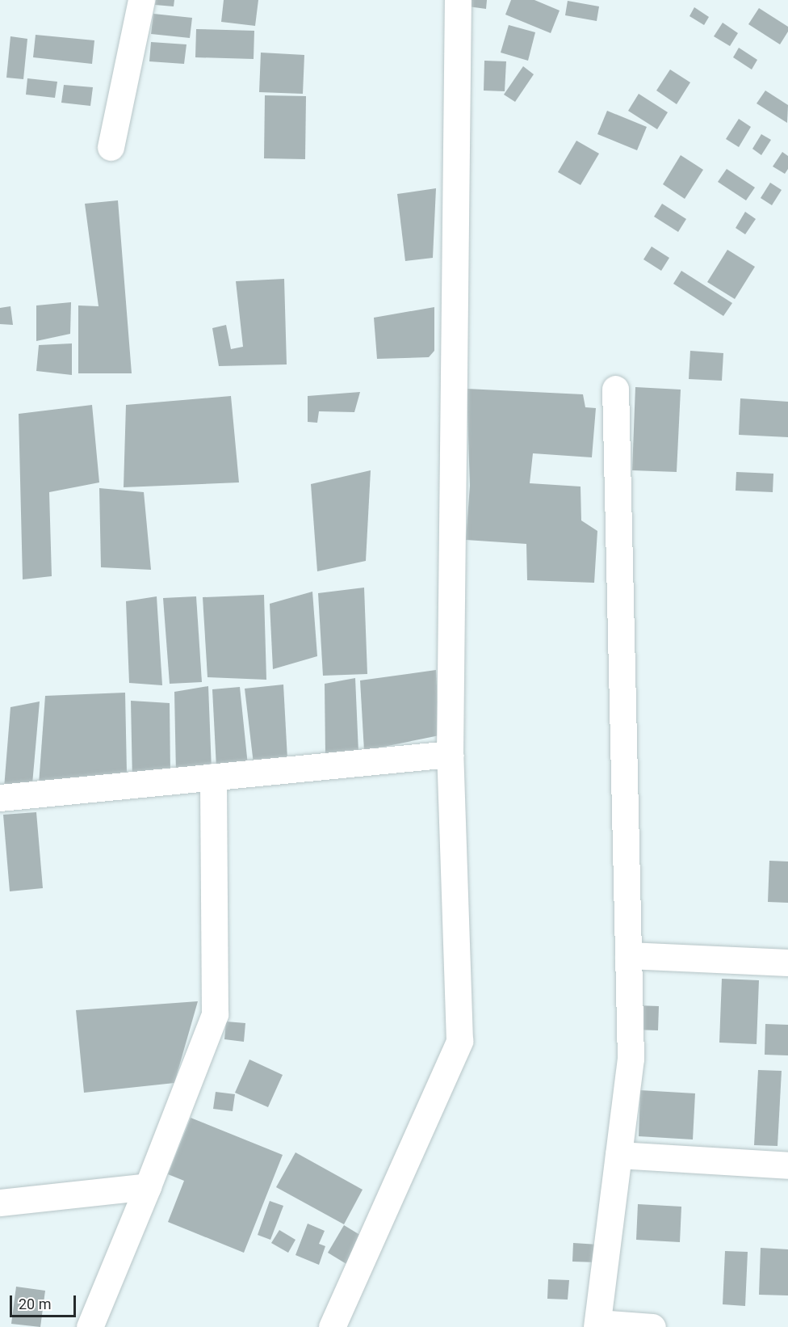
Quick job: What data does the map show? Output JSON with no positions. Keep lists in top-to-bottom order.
{
  "scale_bar": "20 m"
}
